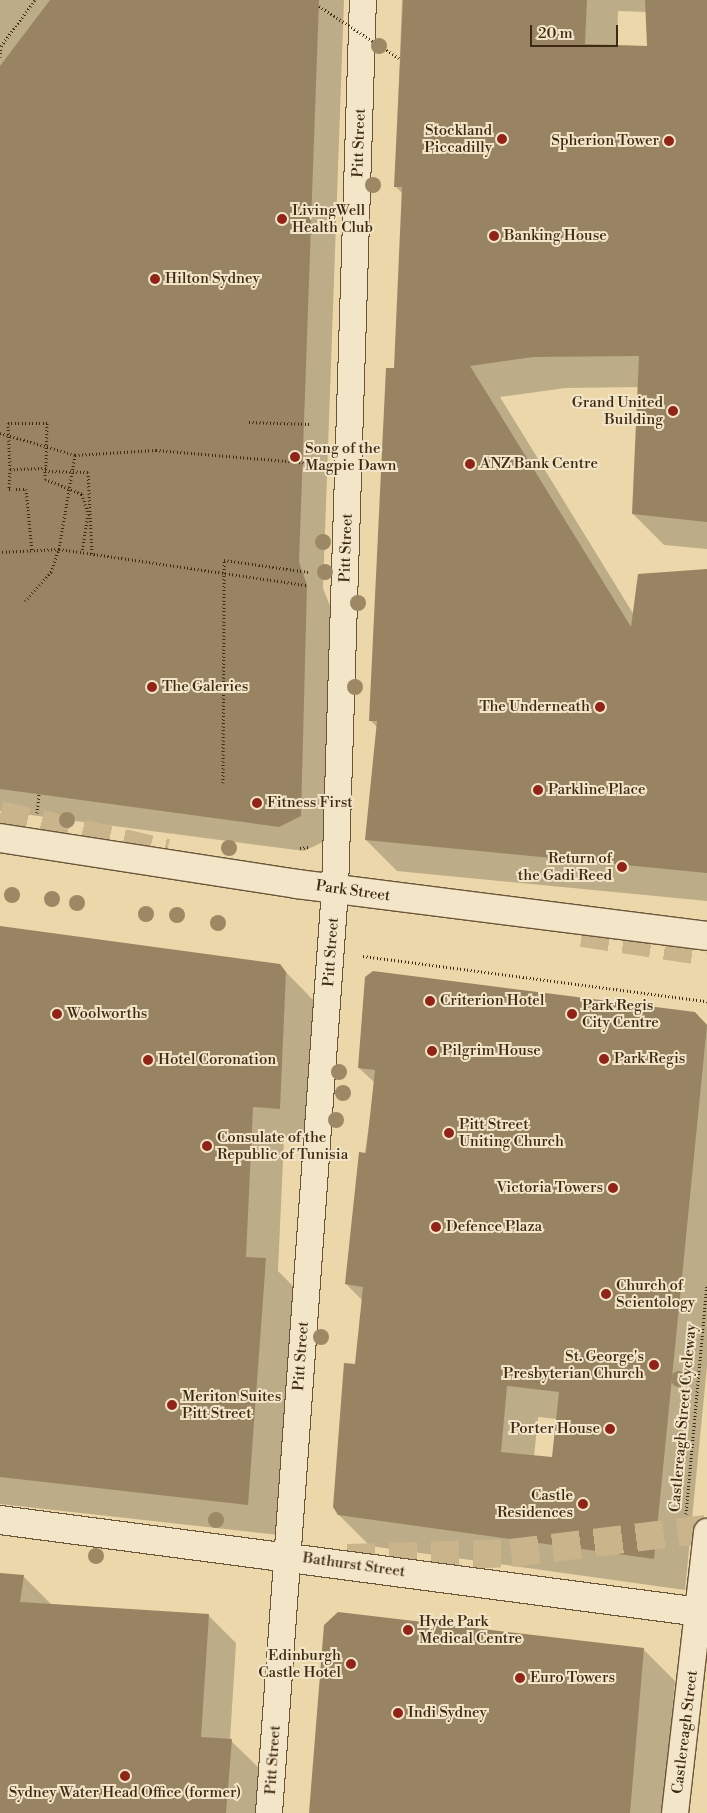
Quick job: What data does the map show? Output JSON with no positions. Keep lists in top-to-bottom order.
{
  "streets": {
    "main road": ["Park Street", "Bathurst Street"],
    "street": ["Pitt Street", "Castlereagh Street"],
    "path": ["Castlereagh Street Cycleway"]
  },
  "crossings": [
    ["Pitt Street", "Park Street"],
    ["Pitt Street", "Bathurst Street"],
    ["Castlereagh Street Cycleway", "Castlereagh Street"],
    ["Bathurst Street", "Castlereagh Street"]
  ],
  "places": [
    "Stockland Piccadilly",
    "Spherion Tower",
    "LivingWell Health Club",
    "Banking House",
    "Hilton Sydney",
    "Grand United Building",
    "Song of the Magpie Dawn",
    "ANZ Bank Centre",
    "The Galeries",
    "The Underneath",
    "Parkline Place",
    "Fitness First",
    "Return of the Gadi Reed",
    "Criterion Hotel",
    "Woolworths",
    "Park Regis City Centre",
    "Pilgrim House",
    "Park Regis",
    "Hotel Coronation",
    "Pitt Street Uniting Church",
    "Consulate of the Republic of Tunisia",
    "Victoria Towers",
    "Defence Plaza",
    "Church of Scientology",
    "St. George's Presbyterian Church",
    "Meriton Suites Pitt Street",
    "Porter House",
    "Castle Residences",
    "Hyde Park Medical Centre",
    "Edinburgh Castle Hotel",
    "Euro Towers",
    "Indi Sydney",
    "Sydney Water Head Office (former)"
  ],
  "scale_bar": "20 m"
}
